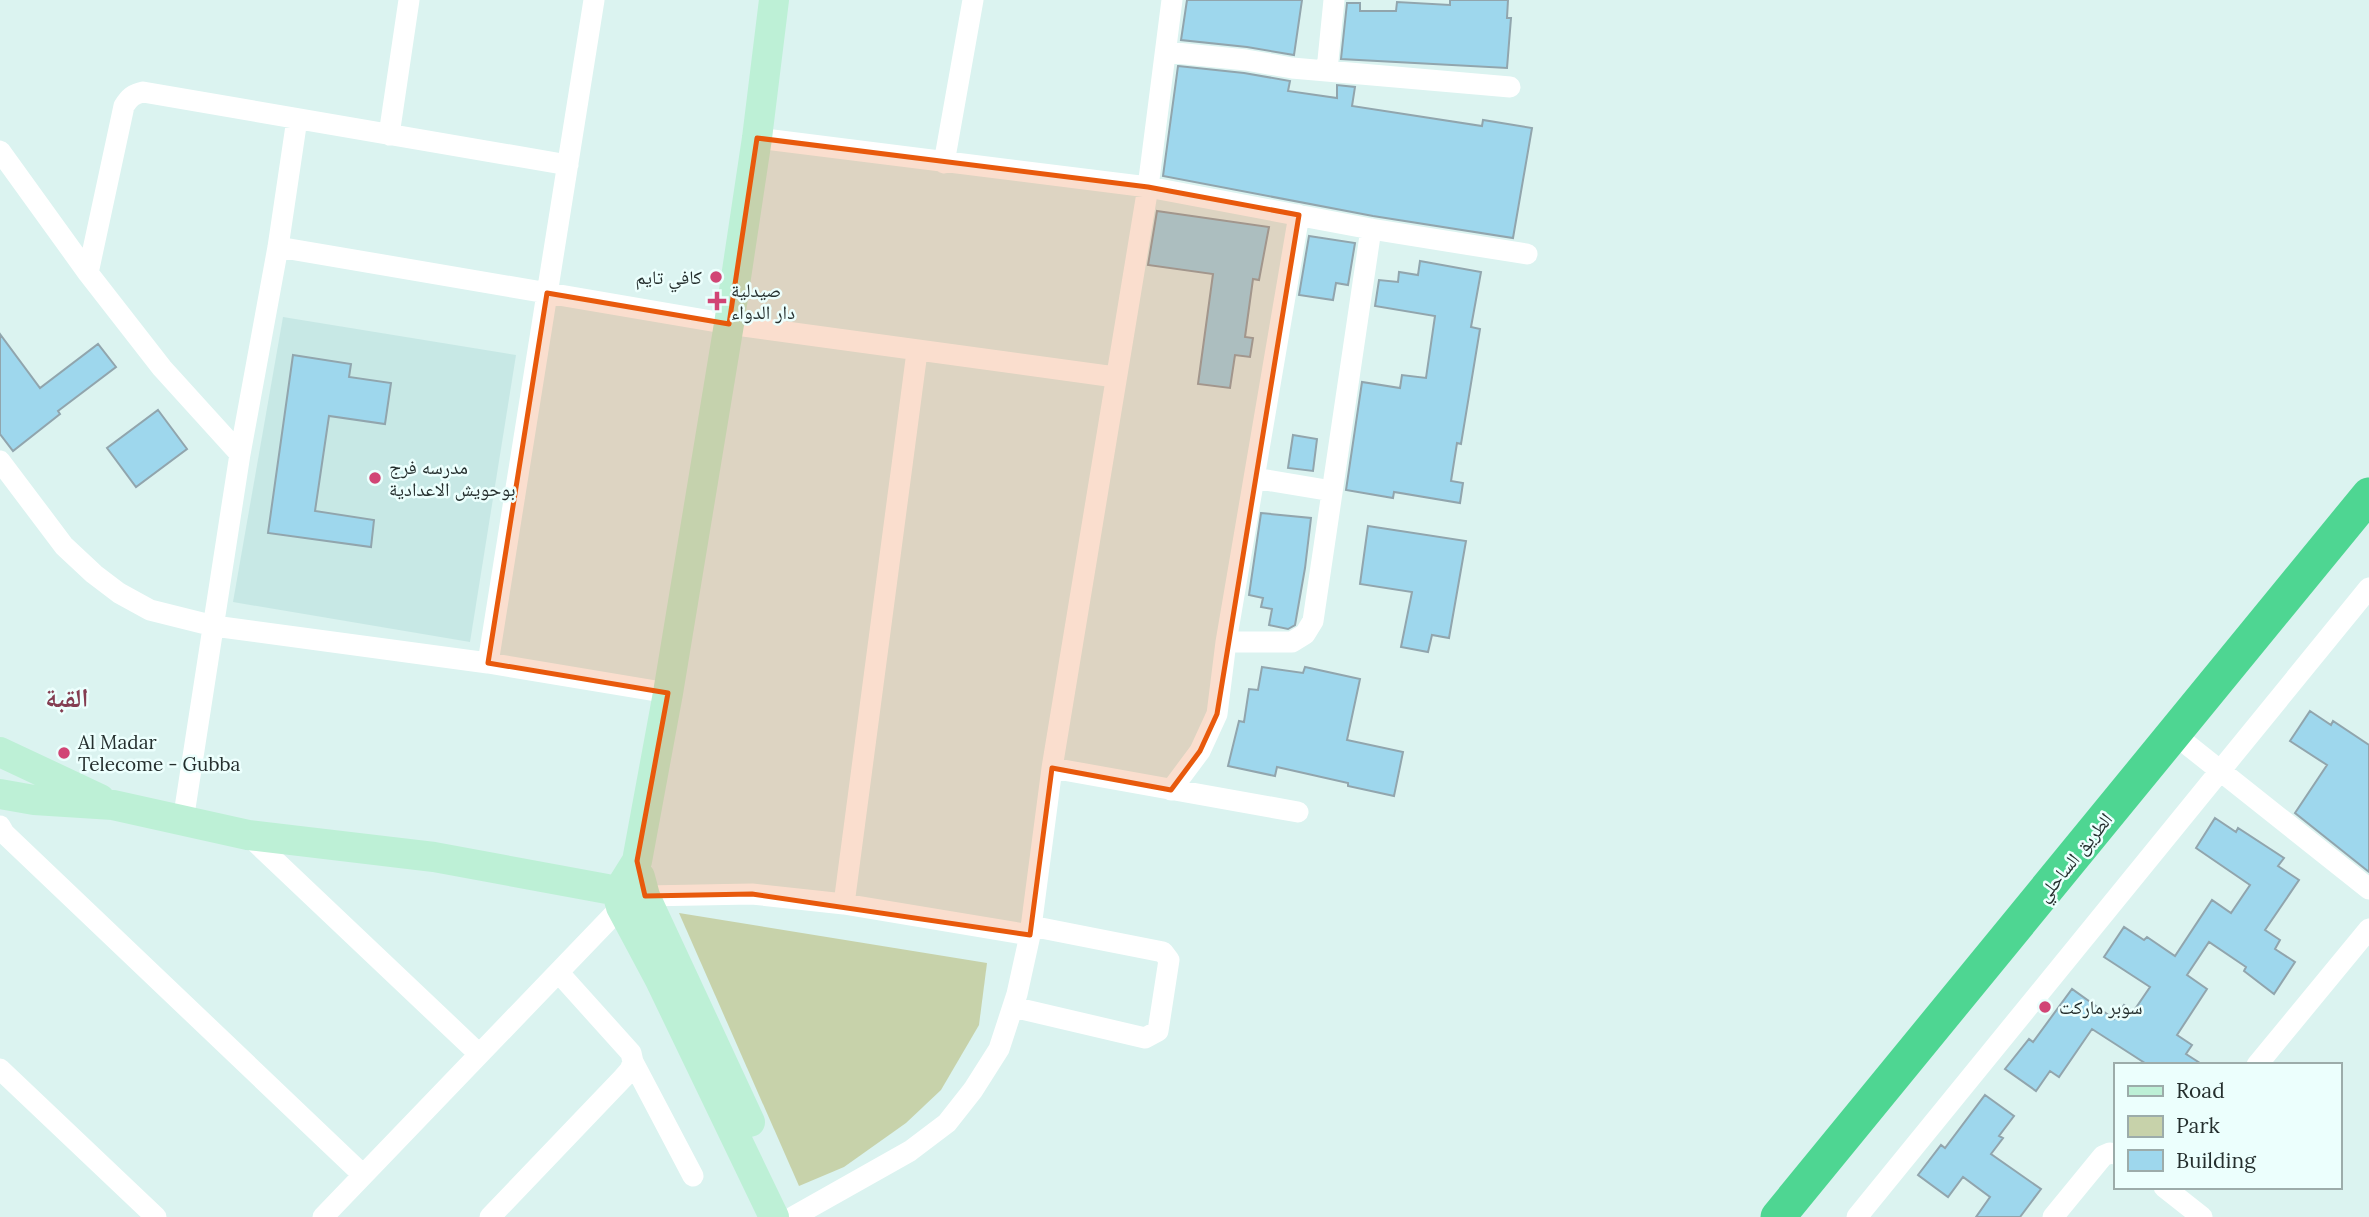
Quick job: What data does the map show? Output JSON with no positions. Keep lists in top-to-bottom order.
{
  "streets": {
    "highway": ["الطريق الساحلي"]
  },
  "districts": ["القبة"],
  "places": {
    "other": [
      "كافي تايم",
      "مدرسه فرج بوحويش الاعدادية",
      "Al Madar Telecome - Gubba",
      "سوبر ماركت"
    ],
    "health": ["صيدلية دار الدواء"]
  },
  "legend": ["Road", "Park", "Building"]
}
